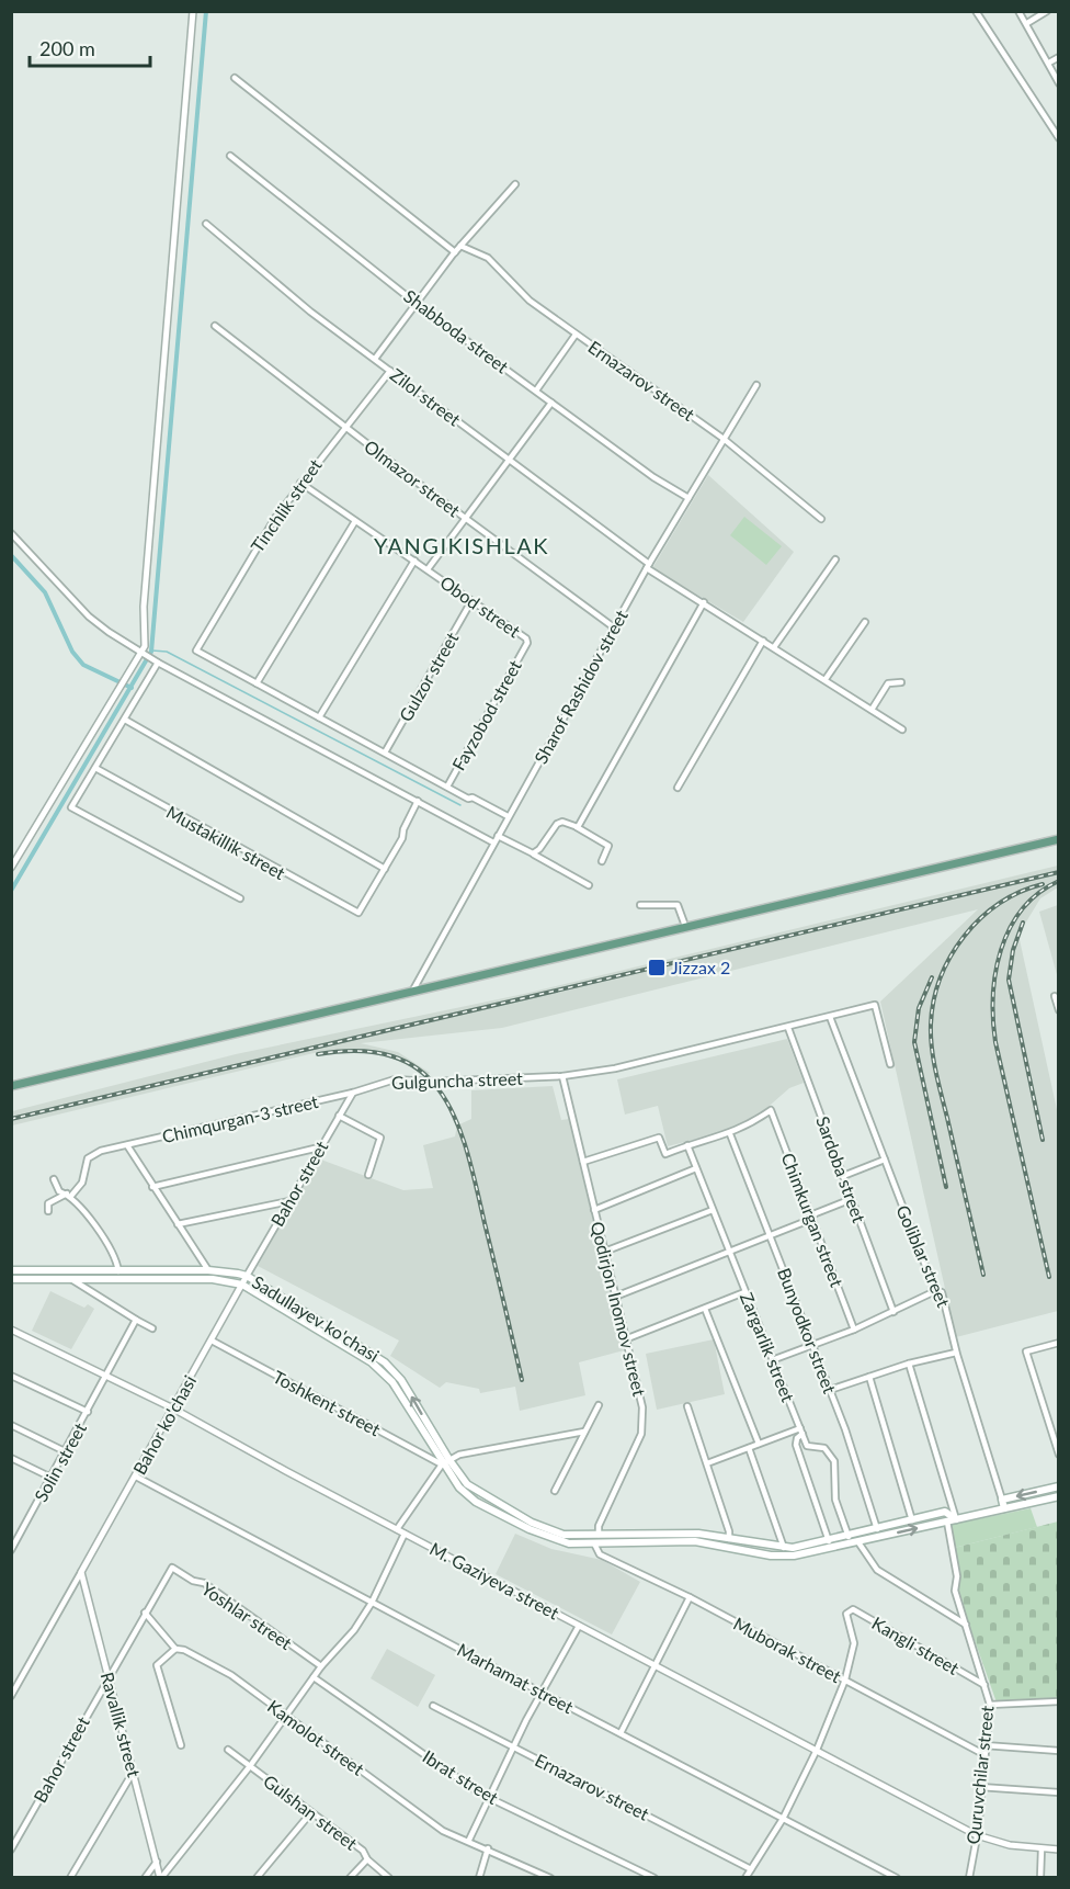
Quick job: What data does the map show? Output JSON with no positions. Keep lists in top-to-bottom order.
{
  "streets": {
    "main road": ["Sadullayev ko'chasi"],
    "street": [
      "Shabboda street",
      "Ernazarov street",
      "Zilol street",
      "Olmazor street",
      "Tinchlik street",
      "Obod street",
      "Gulzor street",
      "Sharof Rashidov street",
      "Fayzobod street",
      "Mustakillik street",
      "Gulguncha street",
      "Chimqurgan-3 street",
      "Sardoba street",
      "Bahor street",
      "Chimkurgan street",
      "Goliblar street",
      "Qodirjon Inomov street",
      "Bunyodkor street",
      "Zargarlik street",
      "Toshkent street",
      "Bahor ko'chasi",
      "Solin street",
      "M. Gaziyeva street",
      "Yoshlar street",
      "Kangli street",
      "Muborak street",
      "Marhamat street",
      "Ravallik street",
      "Kamolot street",
      "Quruvchilar street",
      "Ibrat street",
      "Gulshan street"
    ]
  },
  "crossings": [
    ["Shabboda street", "Sharof Rashidov street"],
    ["Ernazarov street", "Sharof Rashidov street"],
    ["Zilol street", "Tinchlik street"],
    ["Zilol street", "Sharof Rashidov street"],
    ["Olmazor street", "Tinchlik street"],
    ["Olmazor street", "Sharof Rashidov street"],
    ["Tinchlik street", "Obod street"],
    ["Obod street", "Gulzor street"],
    ["Obod street", "Fayzobod street"],
    ["Gulguncha street", "Chimqurgan-3 street"],
    ["Gulguncha street", "Sardoba street"],
    ["Gulguncha street", "Bahor street"],
    ["Gulguncha street", "Goliblar street"],
    ["Gulguncha street", "Qodirjon Inomov street"],
    ["Chimqurgan-3 street", "Bahor street"],
    ["Bahor street", "Sadullayev ko'chasi"],
    ["Bahor street", "Bahor ko'chasi"],
    ["Bahor street", "Yoshlar street"],
    ["Bahor street", "Ravallik street"],
    ["Chimkurgan street", "Bunyodkor street"],
    ["Sadullayev ko'chasi", "Toshkent street"],
    ["Sadullayev ko'chasi", "Bahor ko'chasi"],
    ["Toshkent street", "Bahor ko'chasi"],
    ["Bahor ko'chasi", "M. Gaziyeva street"],
    ["Bahor ko'chasi", "Marhamat street"],
    ["Bahor ko'chasi", "Ravallik street"],
    ["Solin street", "M. Gaziyeva street"],
    ["M. Gaziyeva street", "Quruvchilar street"],
    ["Kangli street", "Muborak street"],
    ["Kangli street", "Quruvchilar street"],
    ["Muborak street", "Quruvchilar street"]
  ],
  "districts": ["YANGIKISHLAK"],
  "places": {
    "transit": ["Jizzax 2"]
  },
  "scale_bar": "200 m"
}
